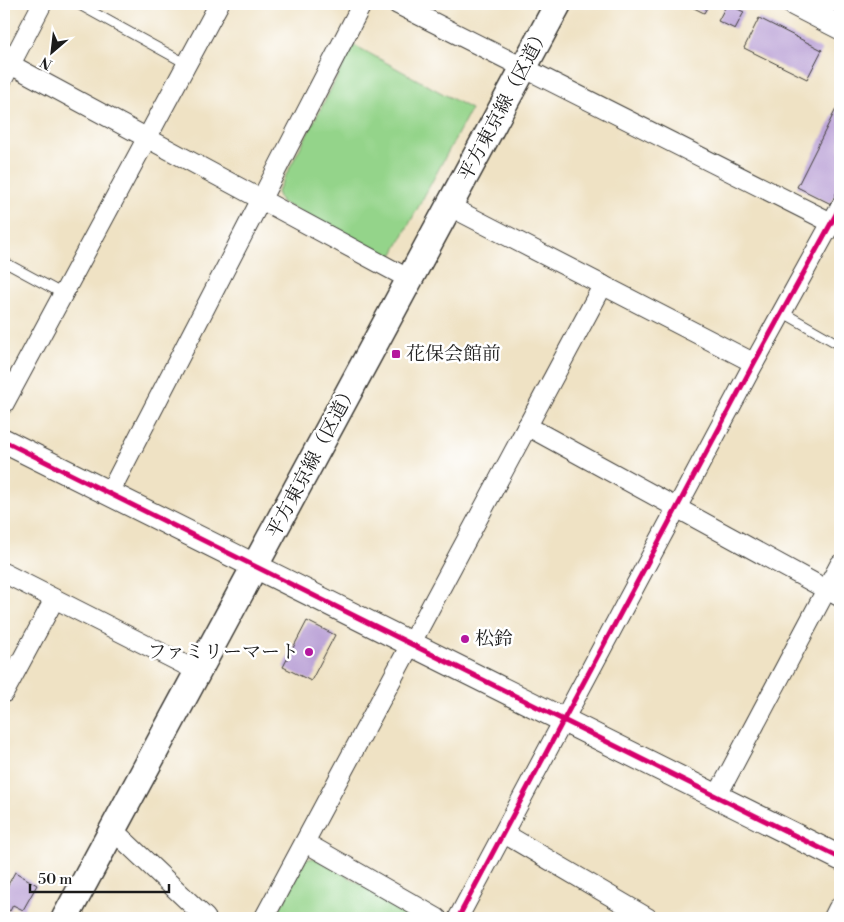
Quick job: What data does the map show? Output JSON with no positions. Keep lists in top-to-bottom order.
{
  "streets": {
    "main road": ["平方東京線（区道）"]
  },
  "places": {
    "transit": ["花保会館前"],
    "other": ["松鈴", "ファミリーマート"]
  },
  "scale_bar": "50 m",
  "north": "bottom left"
}
